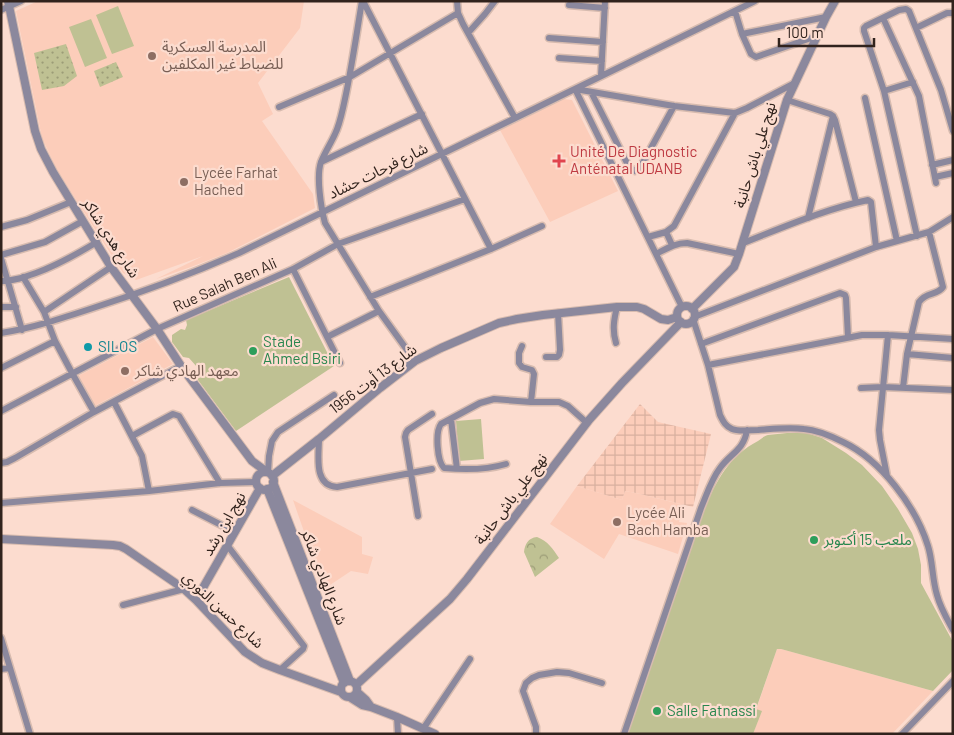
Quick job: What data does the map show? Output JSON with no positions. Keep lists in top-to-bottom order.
{
  "streets": {
    "street": [
      "نهج علي باش حانبة",
      "شارع فرحات حشاد",
      "شارع هدي شاكر",
      "Rue Salah Ben Ali",
      "شارع 13 أوت 1956",
      "نهج ابن رشد",
      "شارع الهادي شاكر",
      "شارع حسن النوري"
    ]
  },
  "crossings": [
    ["نهج علي باش حانبة", "شارع 13 أوت 1956"],
    ["نهج علي باش حانبة", "شارع الهادي شاكر"],
    ["نهج علي باش حانبة", "شارع حسن النوري"],
    ["شارع فرحات حشاد", "شارع هدي شاكر"],
    ["شارع هدي شاكر", "Rue Salah Ben Ali"],
    ["شارع هدي شاكر", "شارع الهادي شاكر"],
    ["شارع 13 أوت 1956", "شارع الهادي شاكر"],
    ["نهج ابن رشد", "شارع الهادي شاكر"],
    ["نهج ابن رشد", "شارع حسن النوري"],
    ["شارع الهادي شاكر", "شارع حسن النوري"]
  ],
  "places": {
    "other": [
      "المدرسة العسكرية للضباط غير المكلفين",
      "Lycée Farhat Hached",
      "SILOS",
      "Stade Ahmed Bsiri",
      "معهد الهادي شاكر",
      "Lycée Ali Bach Hamba",
      "ملعب 15 أكتوبر",
      "Salle Fatnassi"
    ],
    "health": ["Unité De Diagnostic Anténatal UDANB"]
  },
  "scale_bar": "100 m"
}
